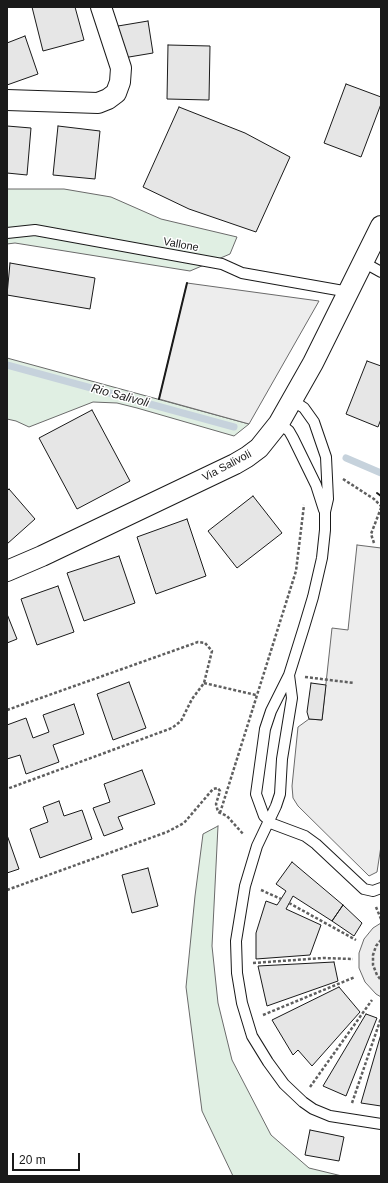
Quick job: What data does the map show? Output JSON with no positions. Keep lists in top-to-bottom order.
{
  "streets": {
    "street": ["Via Salivoli"],
    "lane": ["Vallone"]
  },
  "crossings": [
    ["Vallone", "Via Salivoli"]
  ],
  "water": ["Rio Salivoli"],
  "scale_bar": "20 m"
}
